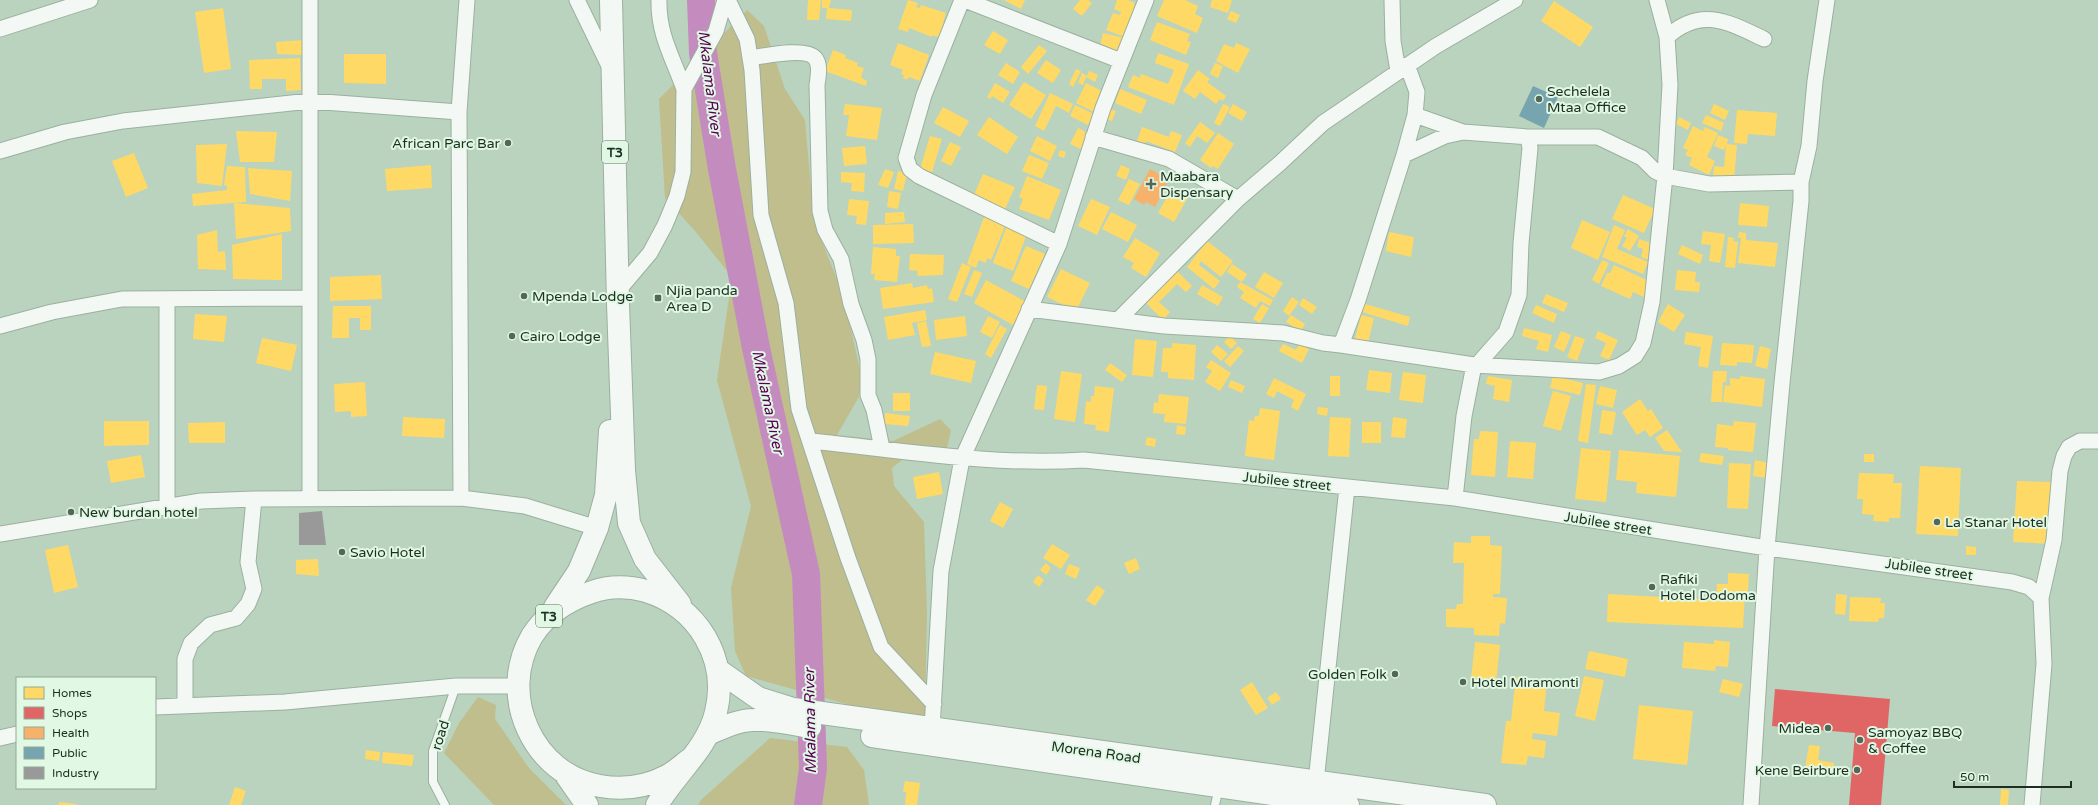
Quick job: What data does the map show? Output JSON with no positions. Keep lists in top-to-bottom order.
{
  "streets": {
    "main road": ["T3", "Morena Road"],
    "street": ["Jubilee street"],
    "lane": ["road"]
  },
  "crossings": [
    ["T3", "Morena Road"]
  ],
  "water": ["Mkalama River"],
  "places": {
    "other": [
      "Sechelela Mtaa Office",
      "African Parc Bar",
      "Mpenda Lodge",
      "Cairo Lodge",
      "New burdan hotel",
      "La Stanar Hotel",
      "Savio Hotel",
      "Rafiki Hotel Dodoma",
      "Golden Folk",
      "Hotel Miramonti",
      "Midea",
      "Samoyaz BBQ & Coffee",
      "Kene Beirbure"
    ],
    "health": ["Maabara Dispensary"],
    "transit": ["Njia panda Area D"]
  },
  "legend": [
    "Homes",
    "Shops",
    "Health",
    "Public",
    "Industry"
  ],
  "scale_bar": "50 m"
}
